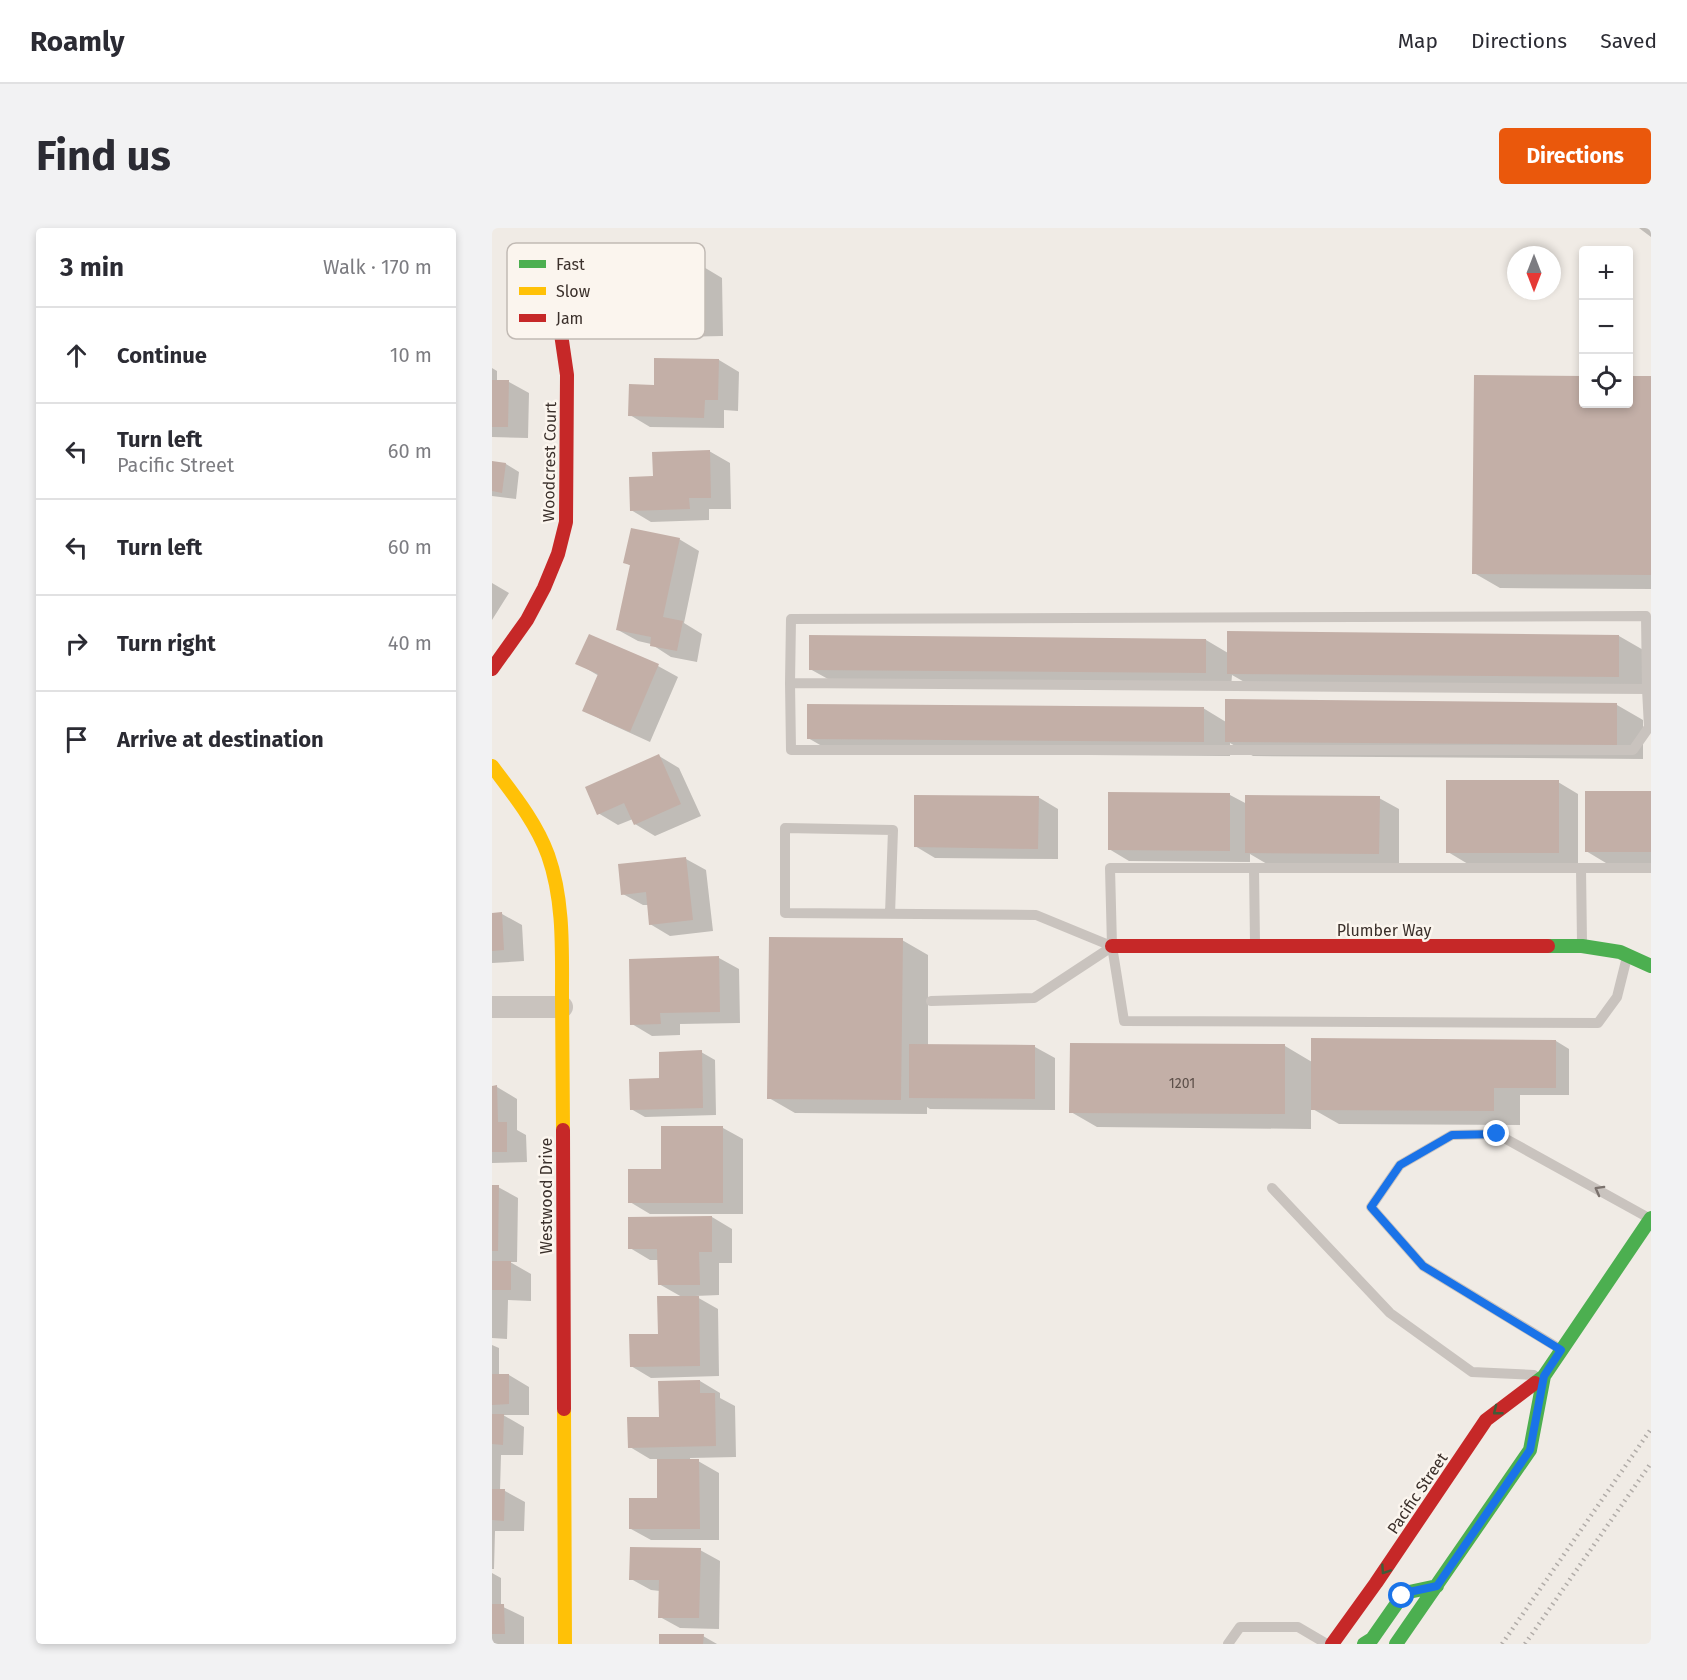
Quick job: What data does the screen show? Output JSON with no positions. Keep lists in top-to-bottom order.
{
  "streets": {
    "street": [
      "Woodcrest Court",
      "Plumber Way",
      "Westwood Drive",
      "Pacific Street"
    ]
  },
  "house_numbers": ["1201"],
  "legend": ["Fast", "Slow", "Jam"],
  "north": "bottom",
  "page": {
    "header": "Roamly",
    "nav": ["Map", "Directions", "Saved"],
    "buttons": "Directions",
    "title": "Find us",
    "heading": ["3 min", "Walk · 170 m"],
    "map_buttons": ["+", "−"],
    "list": [
      ["Continue", "10 m"],
      ["Turn left", "Pacific Street", "60 m"],
      ["Turn left", "60 m"],
      ["Turn right", "40 m"],
      "Arrive at destination"
    ]
  }
}
